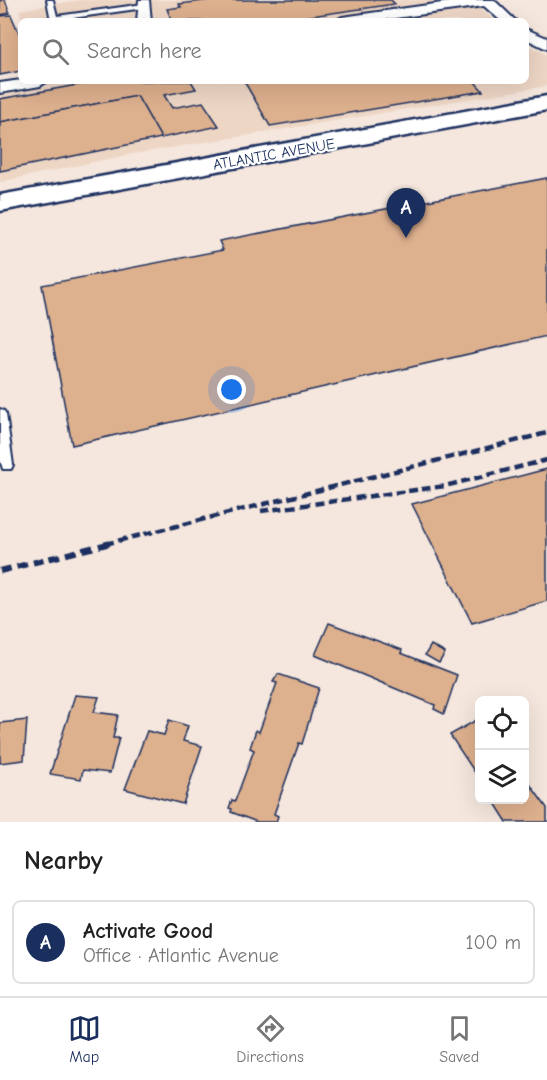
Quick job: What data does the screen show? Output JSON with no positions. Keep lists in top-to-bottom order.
{
  "streets": {
    "main road": ["ATLANTIC AVENUE"]
  },
  "page": {
    "search": "Search here",
    "pins": "A",
    "heading": "Nearby",
    "list": [
      {
        "mark": "A",
        "name": "Activate Good",
        "note": "Office · Atlantic Avenue",
        "value": "100 m"
      }
    ],
    "nav": ["Map", "Directions", "Saved"]
  }
}
